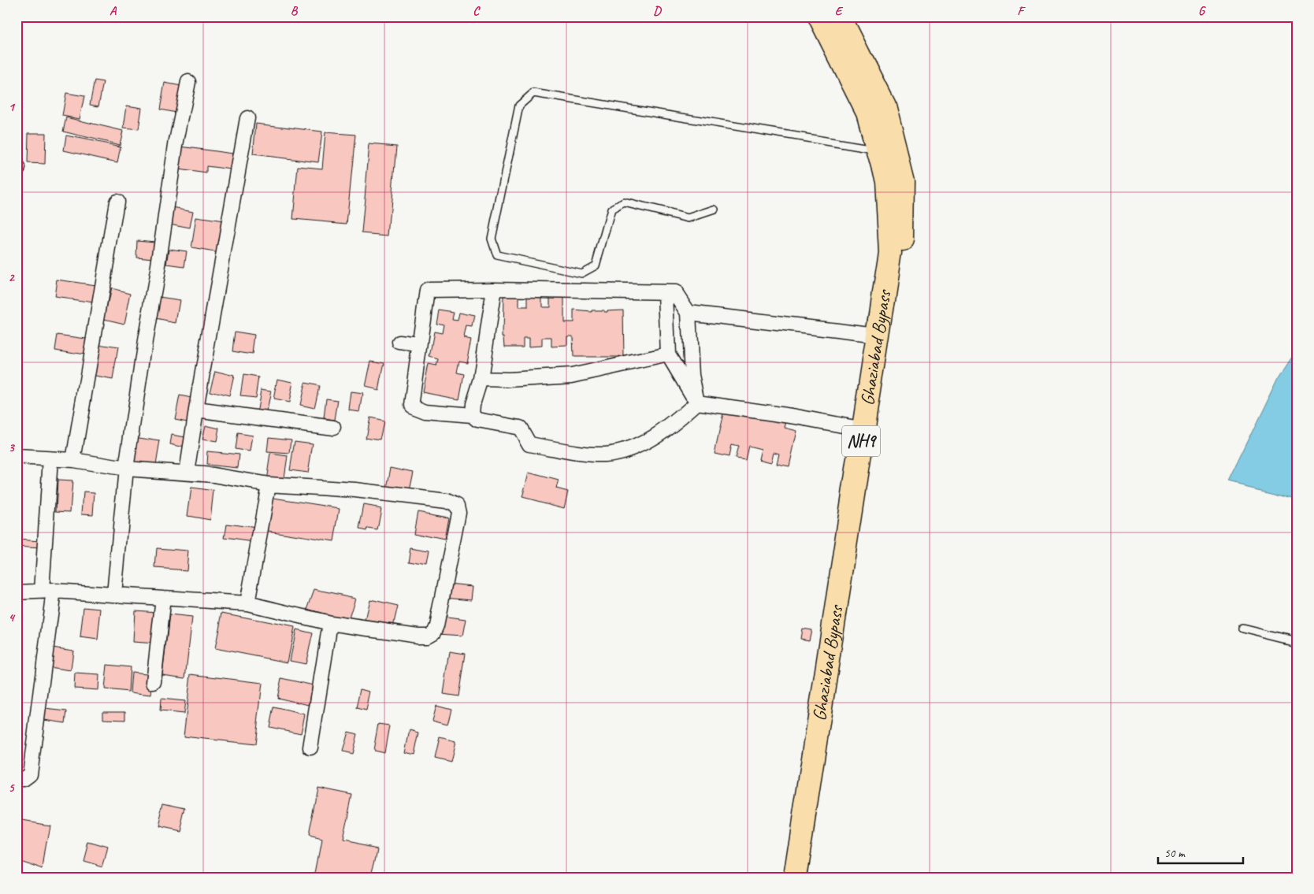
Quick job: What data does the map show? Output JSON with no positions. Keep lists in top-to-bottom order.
{
  "streets": {
    "highway": ["Ghaziabad Bypass", "NH9"]
  },
  "scale_bar": "50 m",
  "grid": {
    "columns": [
      "A",
      "B",
      "C",
      "D",
      "E",
      "F",
      "G"
    ],
    "rows": [
      "1",
      "2",
      "3",
      "4",
      "5"
    ]
  }
}
